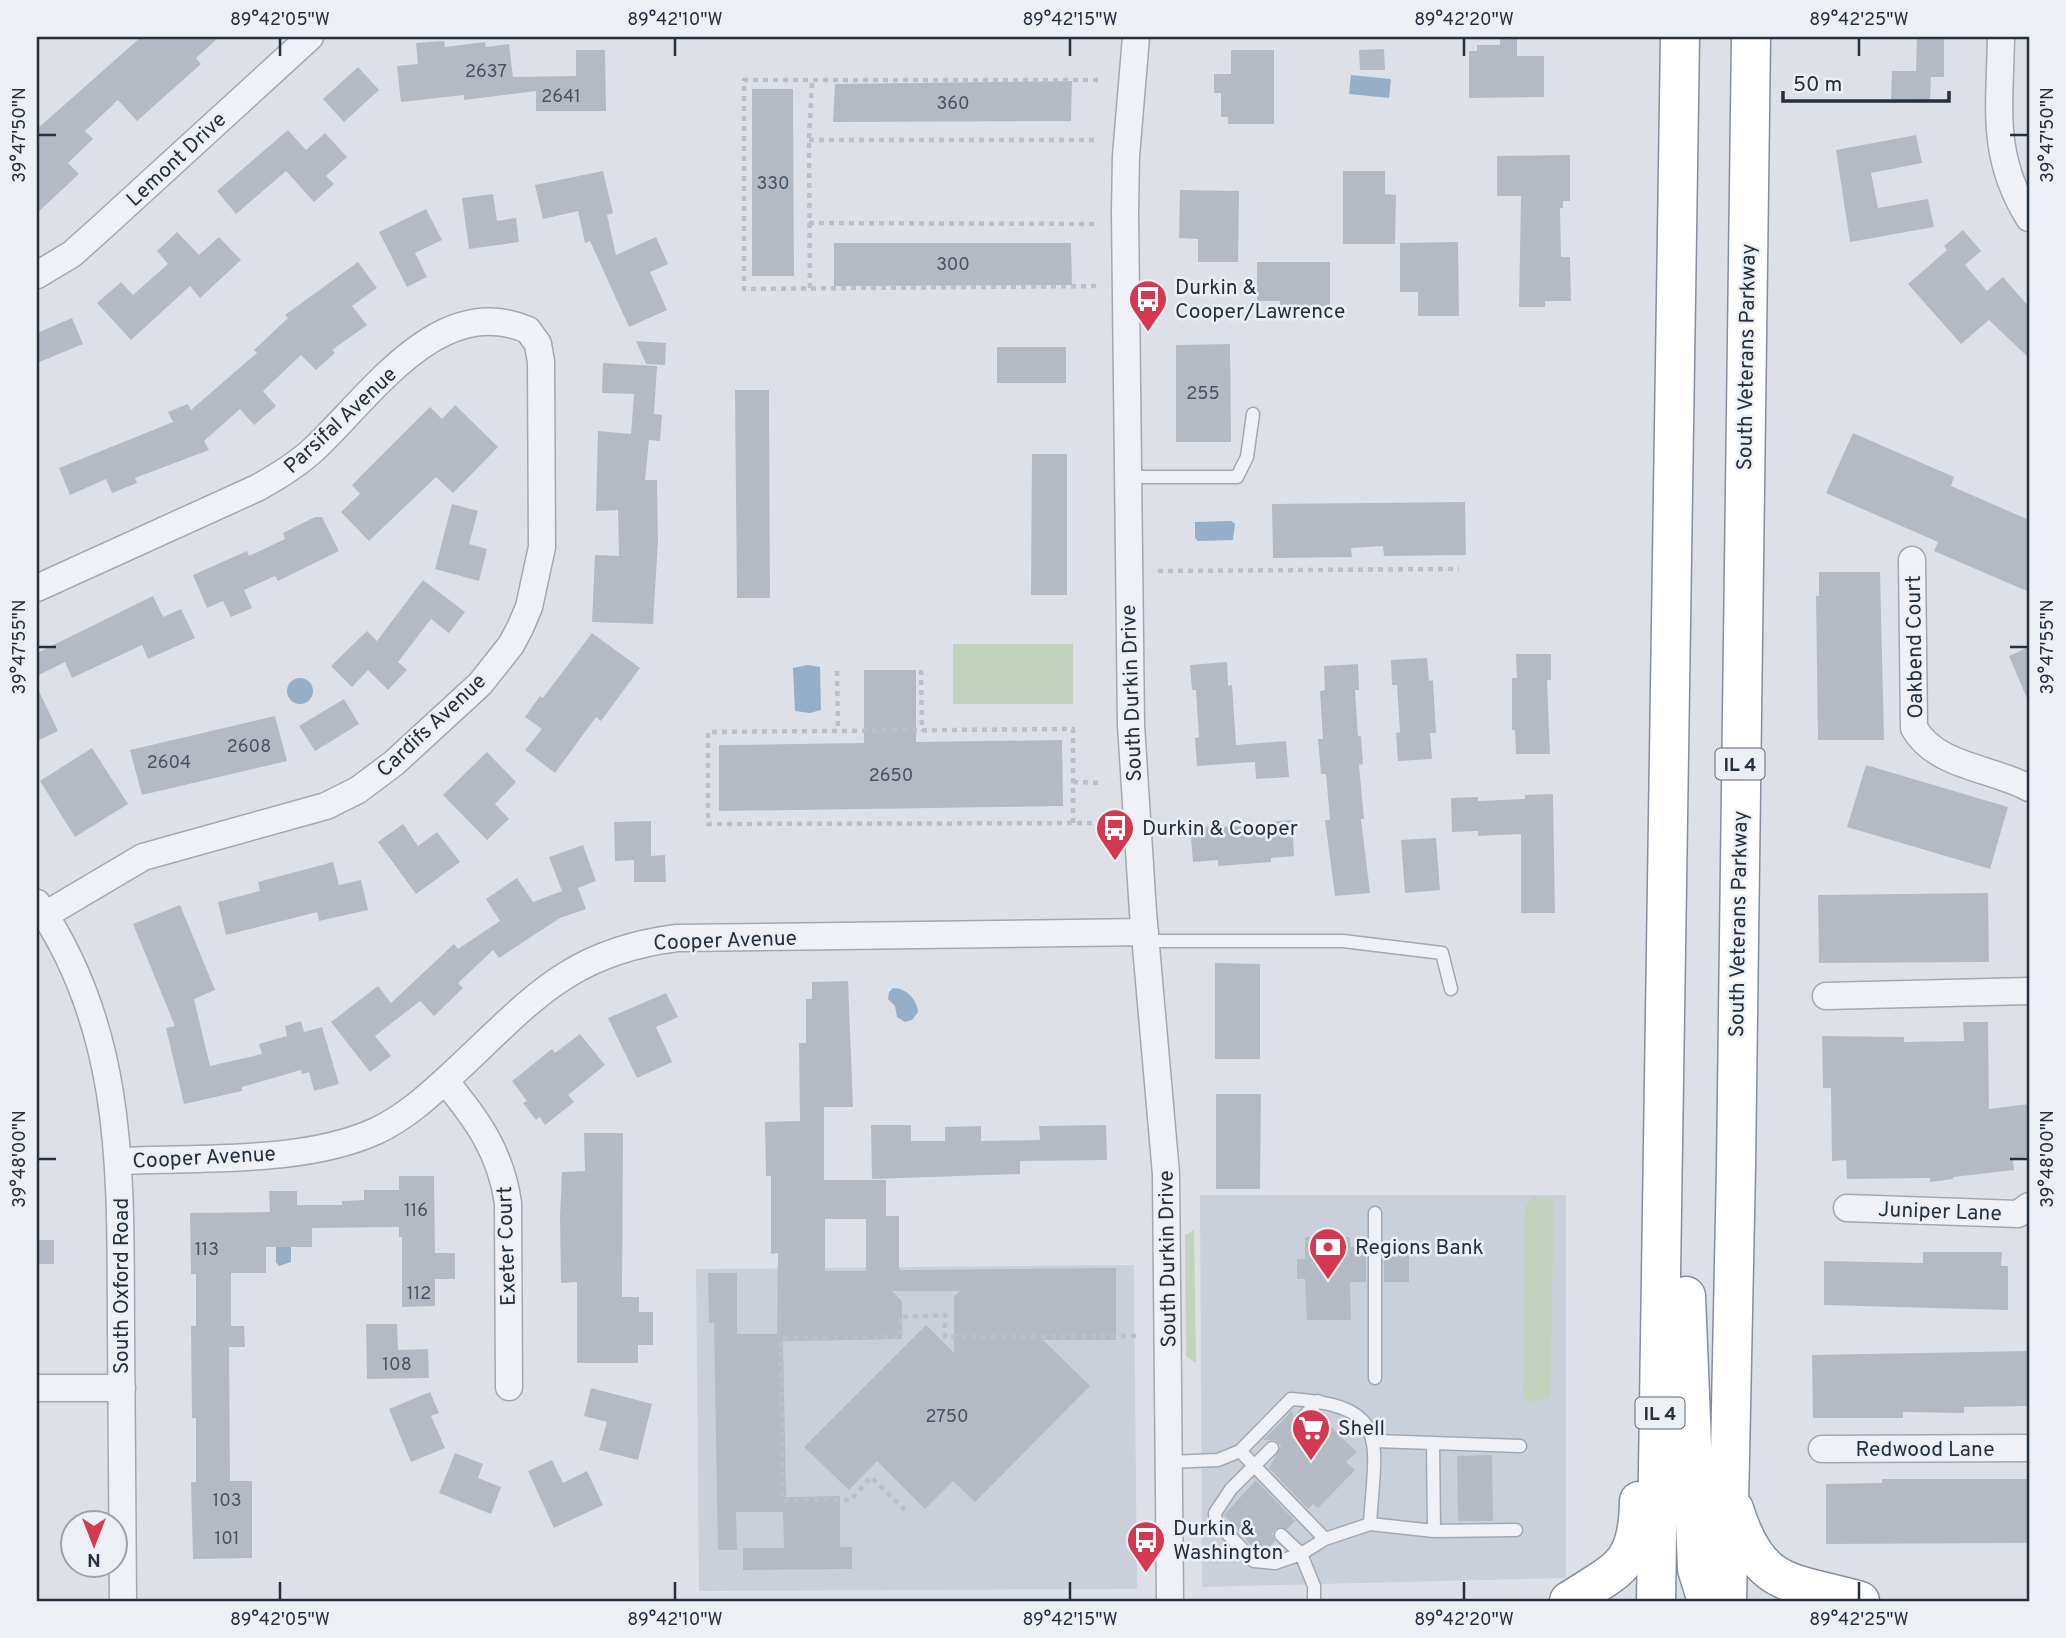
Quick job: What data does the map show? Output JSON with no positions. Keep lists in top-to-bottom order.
{
  "streets": {
    "highway": ["South Veterans Parkway", "IL 4"],
    "street": [
      "Lemont Drive",
      "Parsifal Avenue",
      "Oakbend Court",
      "South Durkin Drive",
      "Cardifs Avenue",
      "Cooper Avenue",
      "Juniper Lane",
      "Exeter Court",
      "South Oxford Road",
      "Redwood Lane"
    ]
  },
  "crossings": [
    ["Parsifal Avenue", "Cardifs Avenue"],
    ["South Durkin Drive", "Cooper Avenue"],
    ["Cardifs Avenue", "South Oxford Road"],
    ["Cooper Avenue", "Exeter Court"],
    ["Cooper Avenue", "South Oxford Road"]
  ],
  "places": {
    "bus stop": ["Durkin & Cooper/Lawrence", "Durkin & Cooper", "Durkin & Washington"],
    "bank": ["Regions Bank"],
    "supermarket": ["Shell"]
  },
  "house_numbers": [
    "2637",
    "2641",
    "360",
    "330",
    "300",
    "255",
    "2608",
    "2604",
    "2650",
    "116",
    "113",
    "112",
    "108",
    "2750",
    "103",
    "101"
  ],
  "scale_bar": "50 m",
  "north": "bottom",
  "coordinates": [
    "89°42'05\"W",
    "89°42'10\"W",
    "89°42'15\"W",
    "89°42'20\"W",
    "89°42'25\"W",
    "39°47'50\"N",
    "39°47'55\"N",
    "39°48'00\"N"
  ]
}
